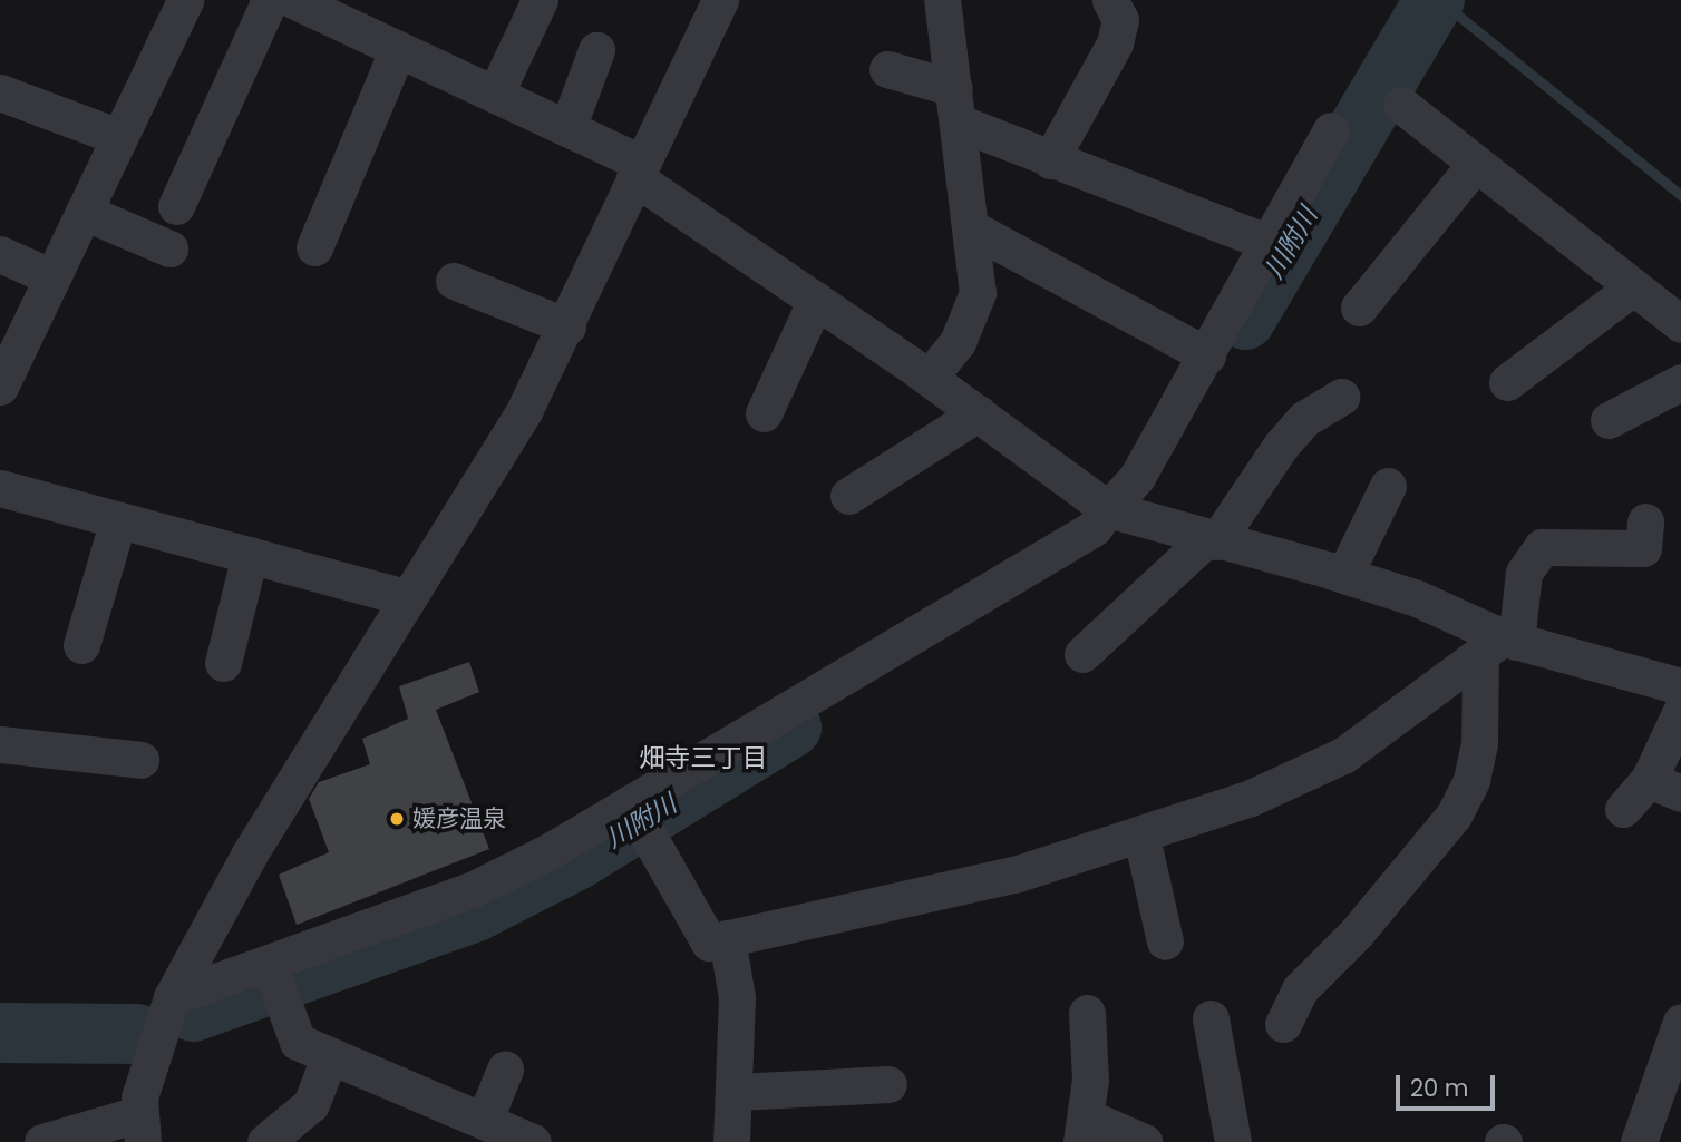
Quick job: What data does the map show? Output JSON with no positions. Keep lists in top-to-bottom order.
{
  "districts": ["畑寺三丁目"],
  "water": ["川附川"],
  "places": ["媛彦温泉"],
  "scale_bar": "20 m"
}
